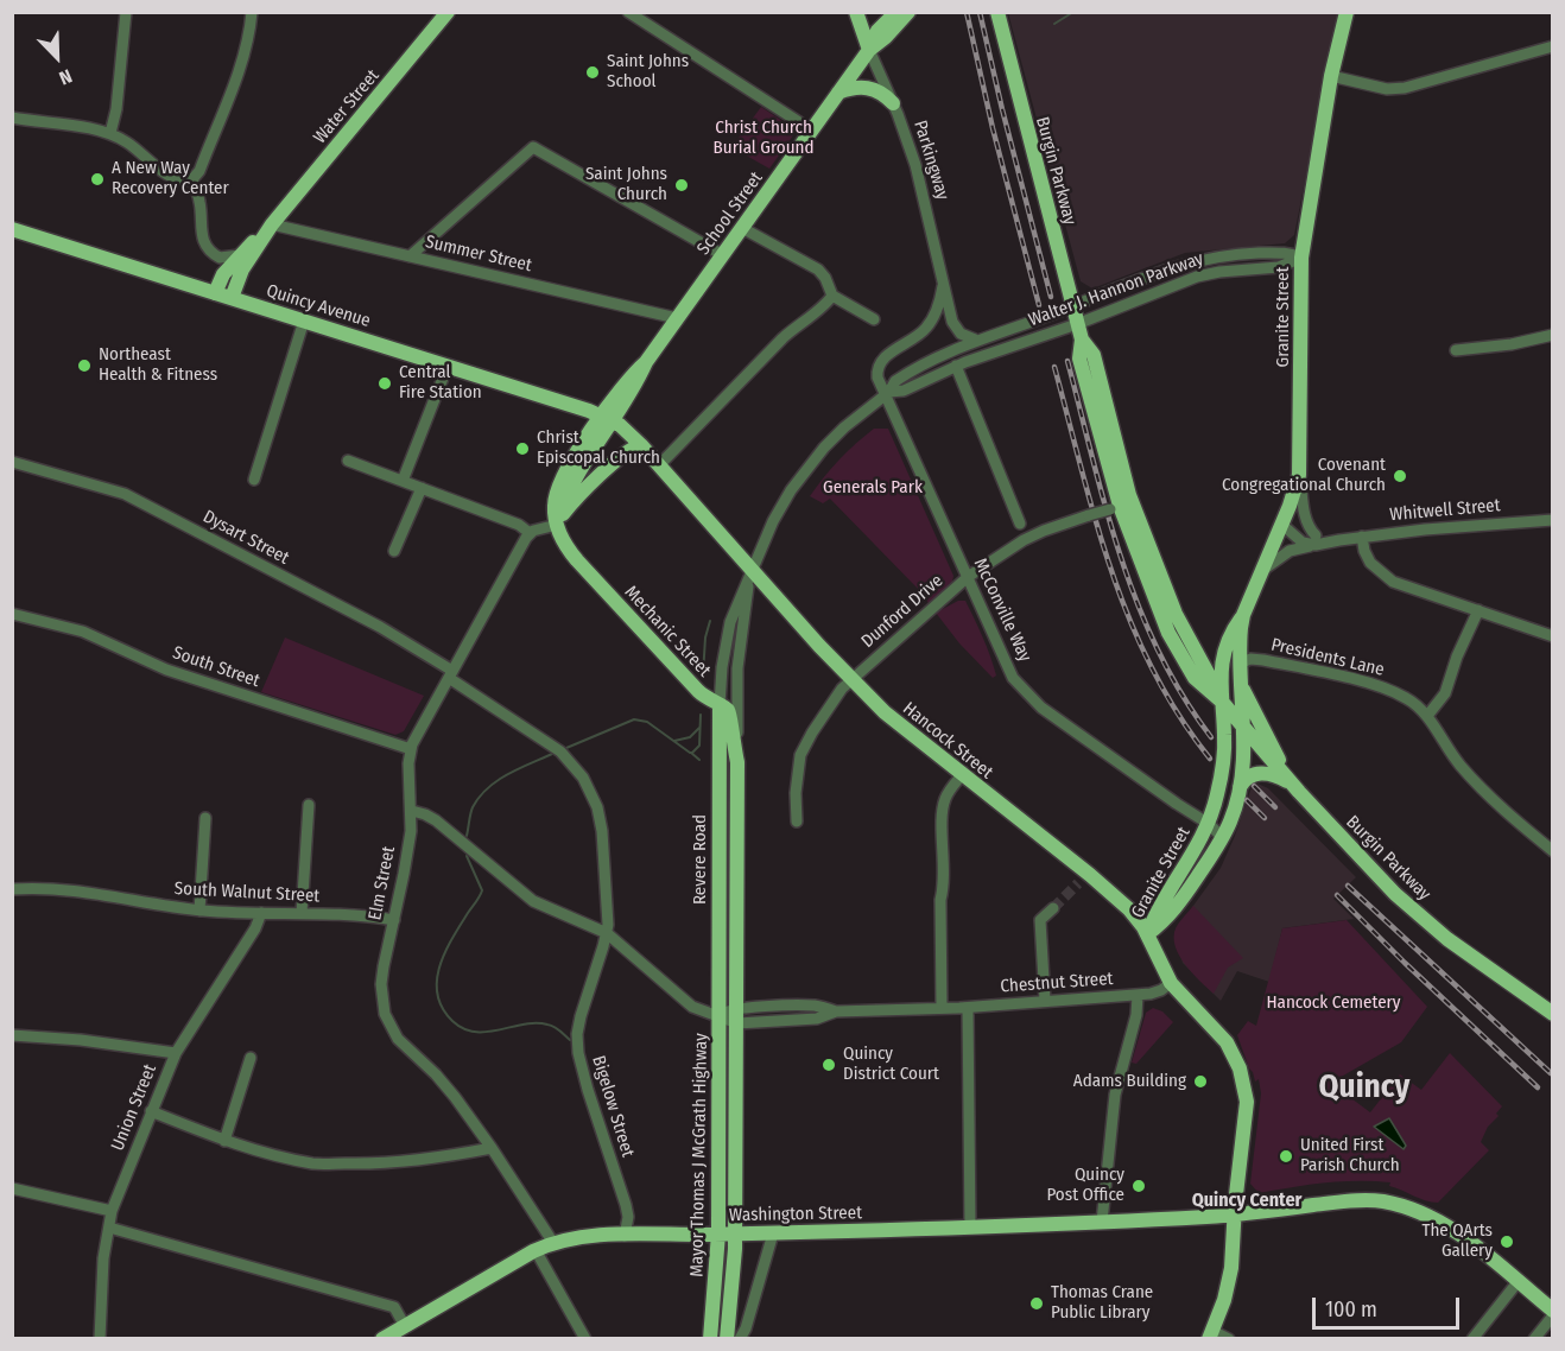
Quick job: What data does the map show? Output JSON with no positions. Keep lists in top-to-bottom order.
{
  "streets": {
    "main road": [
      "Water Street",
      "Burgin Parkway",
      "School Street",
      "Quincy Avenue",
      "Granite Street",
      "Mechanic Street",
      "Hancock Street",
      "Revere Road",
      "Mayor Thomas J McGrath Highway",
      "Washington Street"
    ],
    "street": [
      "Parkingway",
      "Summer Street",
      "Walter J. Hannon Parkway",
      "Whitwell Street",
      "Dysart Street",
      "McConville Way",
      "Dunford Drive",
      "Presidents Lane",
      "South Street",
      "Elm Street",
      "South Walnut Street",
      "Chestnut Street",
      "Bigelow Street",
      "Union Street"
    ]
  },
  "crossings": [
    ["Water Street", "Summer Street"],
    ["Water Street", "Quincy Avenue"],
    ["Parkingway", "School Street"],
    ["Parkingway", "Walter J. Hannon Parkway"],
    ["Parkingway", "McConville Way"],
    ["Burgin Parkway", "Walter J. Hannon Parkway"],
    ["Burgin Parkway", "Granite Street"],
    ["Burgin Parkway", "Dunford Drive"],
    ["School Street", "Summer Street"],
    ["School Street", "Quincy Avenue"],
    ["School Street", "Hancock Street"],
    ["Walter J. Hannon Parkway", "Granite Street"],
    ["Walter J. Hannon Parkway", "McConville Way"],
    ["Walter J. Hannon Parkway", "Mechanic Street"],
    ["Walter J. Hannon Parkway", "Hancock Street"],
    ["Walter J. Hannon Parkway", "Revere Road"],
    ["Quincy Avenue", "Hancock Street"],
    ["Granite Street", "Whitwell Street"],
    ["Granite Street", "McConville Way"],
    ["Granite Street", "Presidents Lane"],
    ["Granite Street", "Hancock Street"],
    ["Dysart Street", "Elm Street"],
    ["Dysart Street", "Bigelow Street"],
    ["McConville Way", "Dunford Drive"],
    ["Dunford Drive", "Hancock Street"],
    ["Mechanic Street", "Revere Road"],
    ["South Street", "Elm Street"],
    ["Hancock Street", "Chestnut Street"],
    ["Hancock Street", "Washington Street"],
    ["Revere Road", "Chestnut Street"],
    ["Revere Road", "Mayor Thomas J McGrath Highway"],
    ["Elm Street", "South Walnut Street"],
    ["Elm Street", "Bigelow Street"],
    ["Elm Street", "Washington Street"],
    ["South Walnut Street", "Union Street"],
    ["Chestnut Street", "Mayor Thomas J McGrath Highway"],
    ["Bigelow Street", "Washington Street"],
    ["Mayor Thomas J McGrath Highway", "Washington Street"]
  ],
  "districts": ["Quincy", "Quincy Center"],
  "parks": ["Christ Church Burial Ground", "Generals Park", "Hancock Cemetery"],
  "places": [
    "Saint Johns School",
    "A New Way Recovery Center",
    "Saint Johns Church",
    "Northeast Health & Fitness",
    "Central Fire Station",
    "Christ Episcopal Church",
    "Covenant Congregational Church",
    "Quincy District Court",
    "Adams Building",
    "United First Parish Church",
    "Quincy Post Office",
    "The QArts Gallery",
    "Thomas Crane Public Library"
  ],
  "scale_bar": "100 m",
  "north": "bottom right"
}
